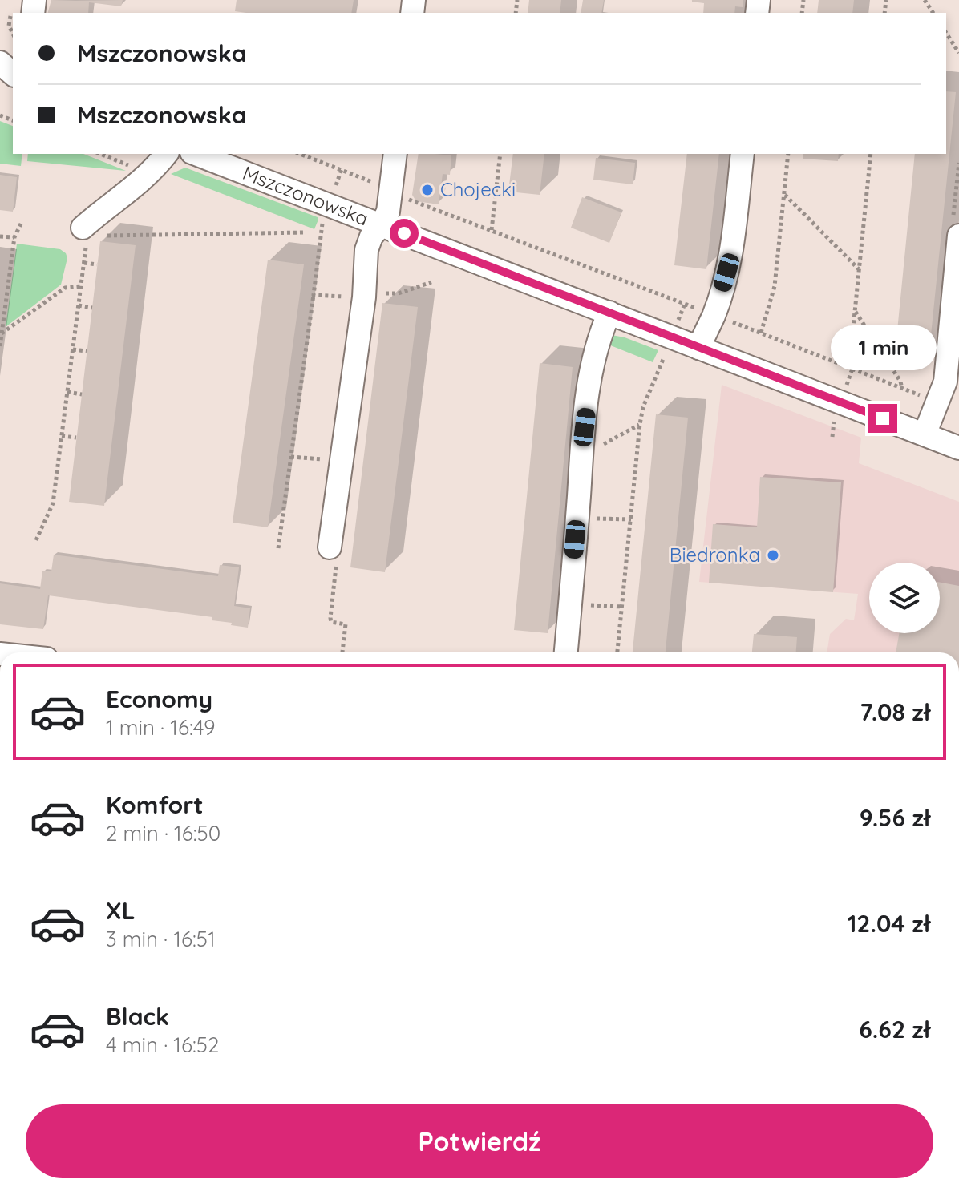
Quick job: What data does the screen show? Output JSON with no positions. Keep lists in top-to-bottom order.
{
  "streets": {
    "street": ["Mszczonowska"]
  },
  "places": ["Chojecki", "Biedronka"],
  "page": {
    "banner": ["Mszczonowska", "Mszczonowska"],
    "bubble": "1 min",
    "list": [
      {
        "name": "Economy",
        "note": "1 min · 16:49",
        "value": "7.08 zł"
      },
      {
        "name": "Komfort",
        "note": "2 min · 16:50",
        "value": "9.56 zł"
      },
      {
        "name": "XL",
        "note": "3 min · 16:51",
        "value": "12.04 zł"
      },
      {
        "name": "Black",
        "note": "4 min · 16:52",
        "value": "6.62 zł"
      }
    ],
    "buttons": "Potwierdź"
  }
}
